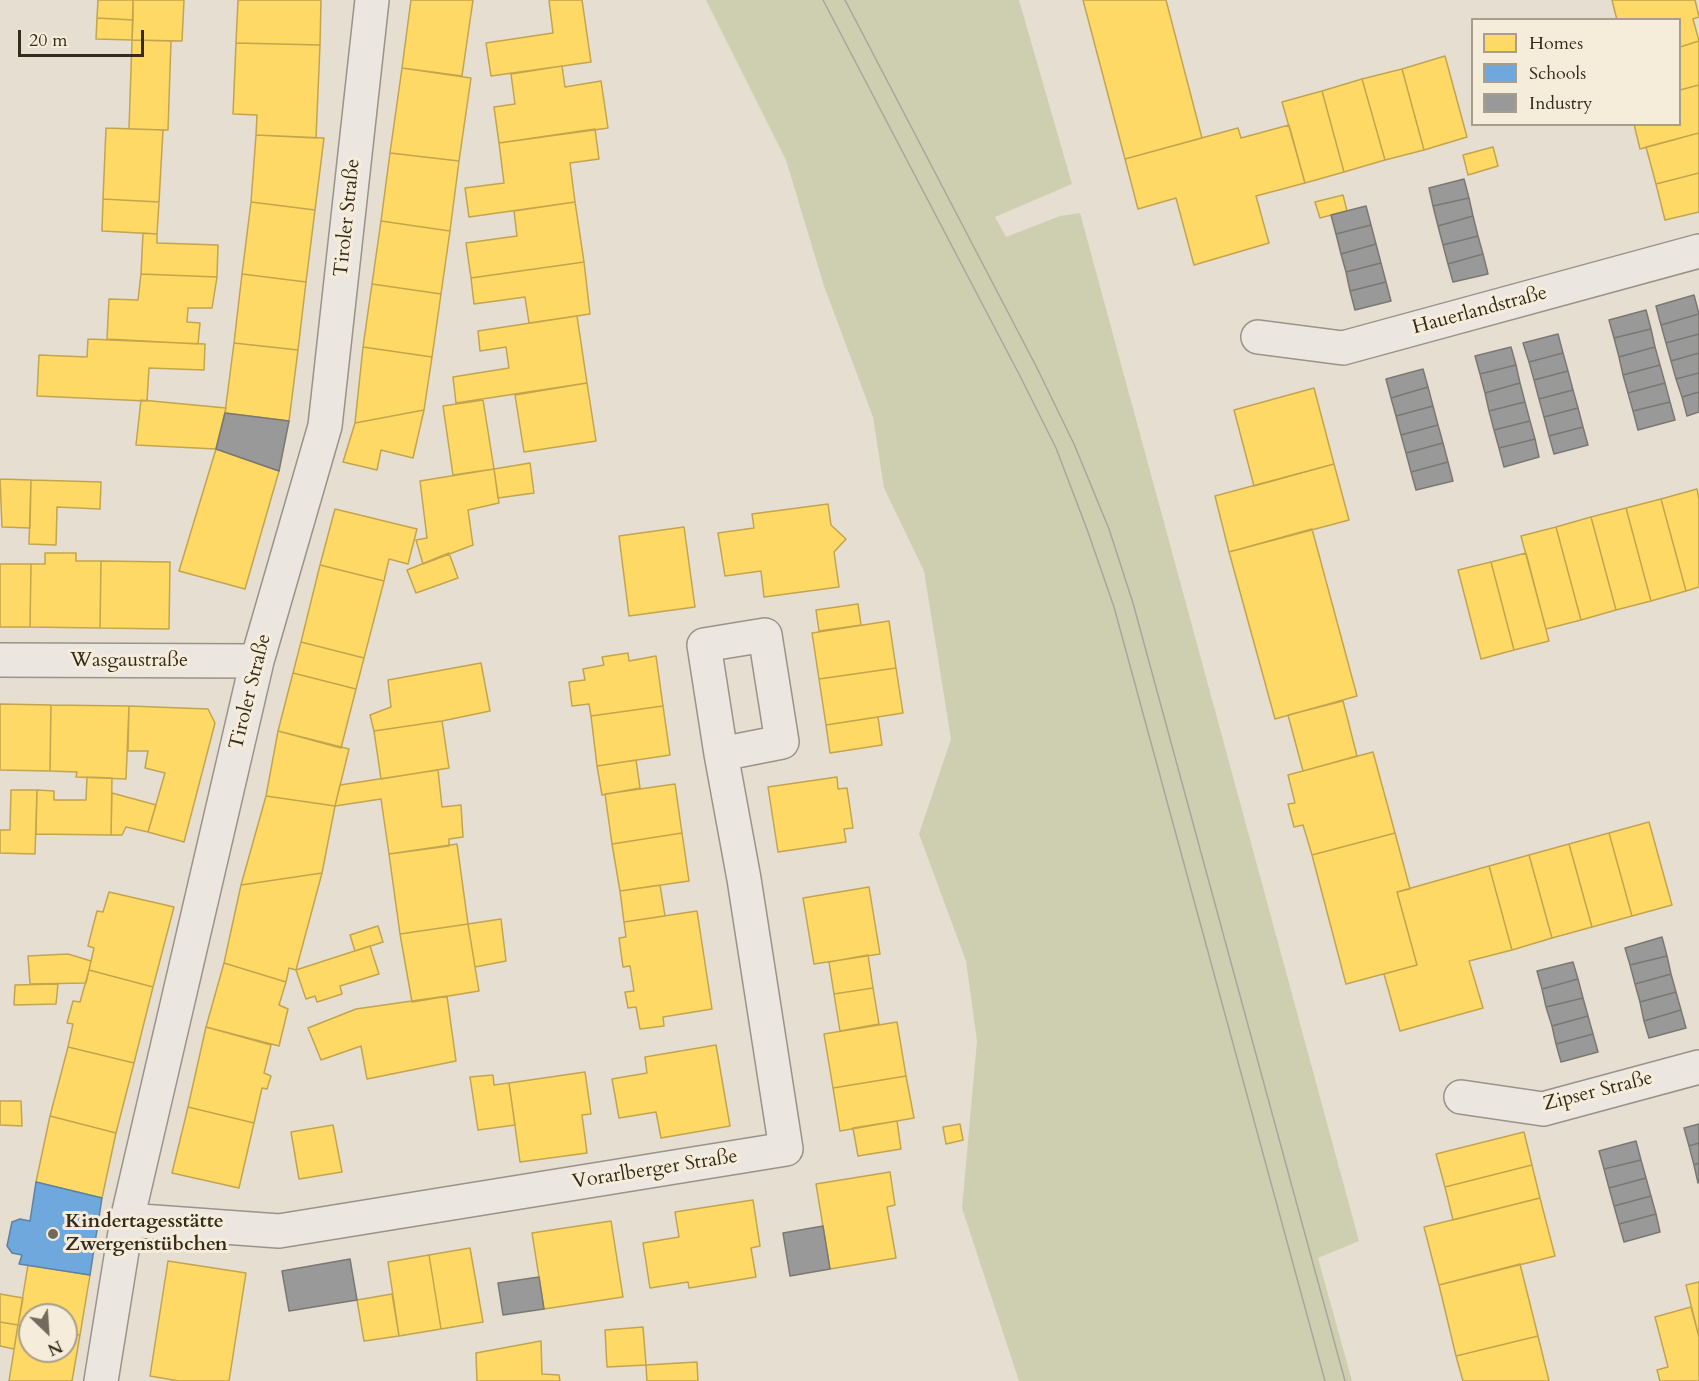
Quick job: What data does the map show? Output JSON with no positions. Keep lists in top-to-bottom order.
{
  "streets": {
    "street": [
      "Tiroler Straße",
      "Hauerlandstraße",
      "Wasgaustraße",
      "Zipser Straße",
      "Vorarlberger Straße"
    ]
  },
  "crossings": [
    ["Tiroler Straße", "Wasgaustraße"],
    ["Tiroler Straße", "Vorarlberger Straße"]
  ],
  "places": ["Kindertagesstätte Zwergenstübchen"],
  "legend": ["Homes", "Schools", "Industry"],
  "scale_bar": "20 m",
  "north": "bottom right"
}
